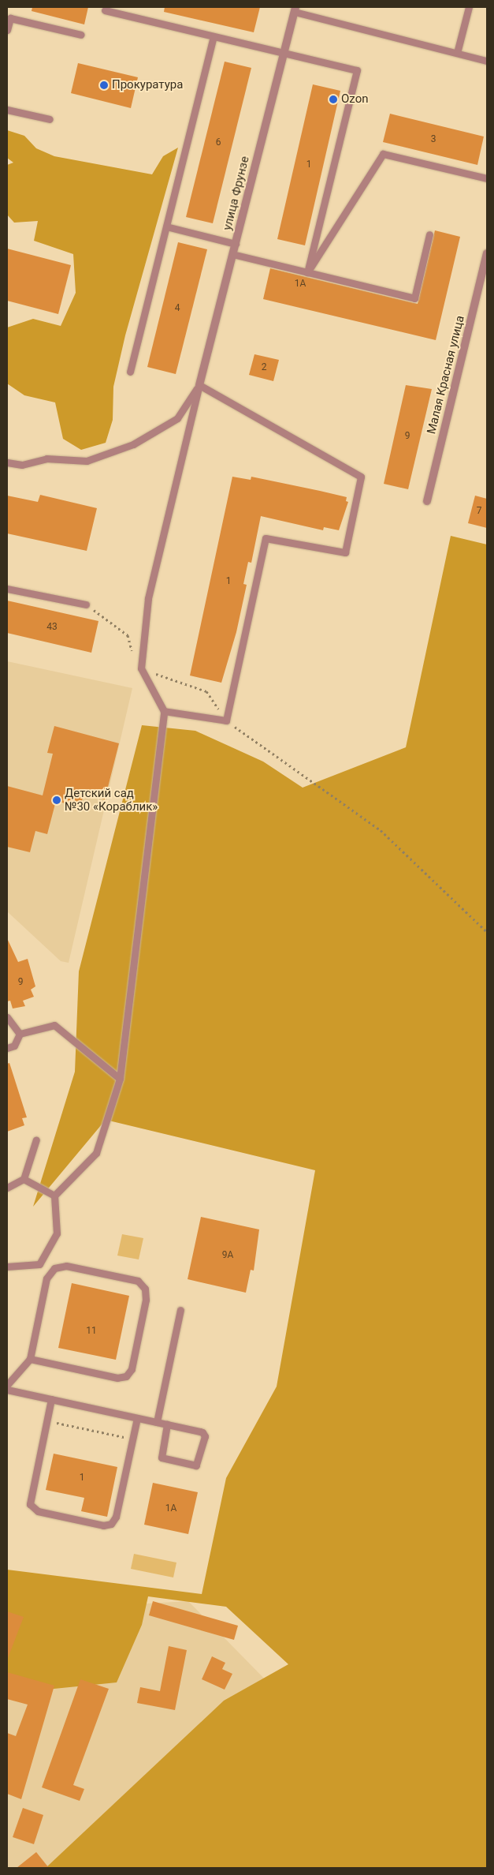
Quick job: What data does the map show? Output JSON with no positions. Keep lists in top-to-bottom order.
{
  "streets": {
    "street": ["улица Фрунзе", "Малая Красная улица"]
  },
  "places": ["Прокуратура", "Ozon", "Детский сад №30 «Кораблик»"],
  "house_numbers": [
    "3",
    "6",
    "1",
    "1А",
    "4",
    "2",
    "9",
    "7",
    "1",
    "43",
    "9",
    "9А",
    "11",
    "1",
    "1А"
  ]
}
